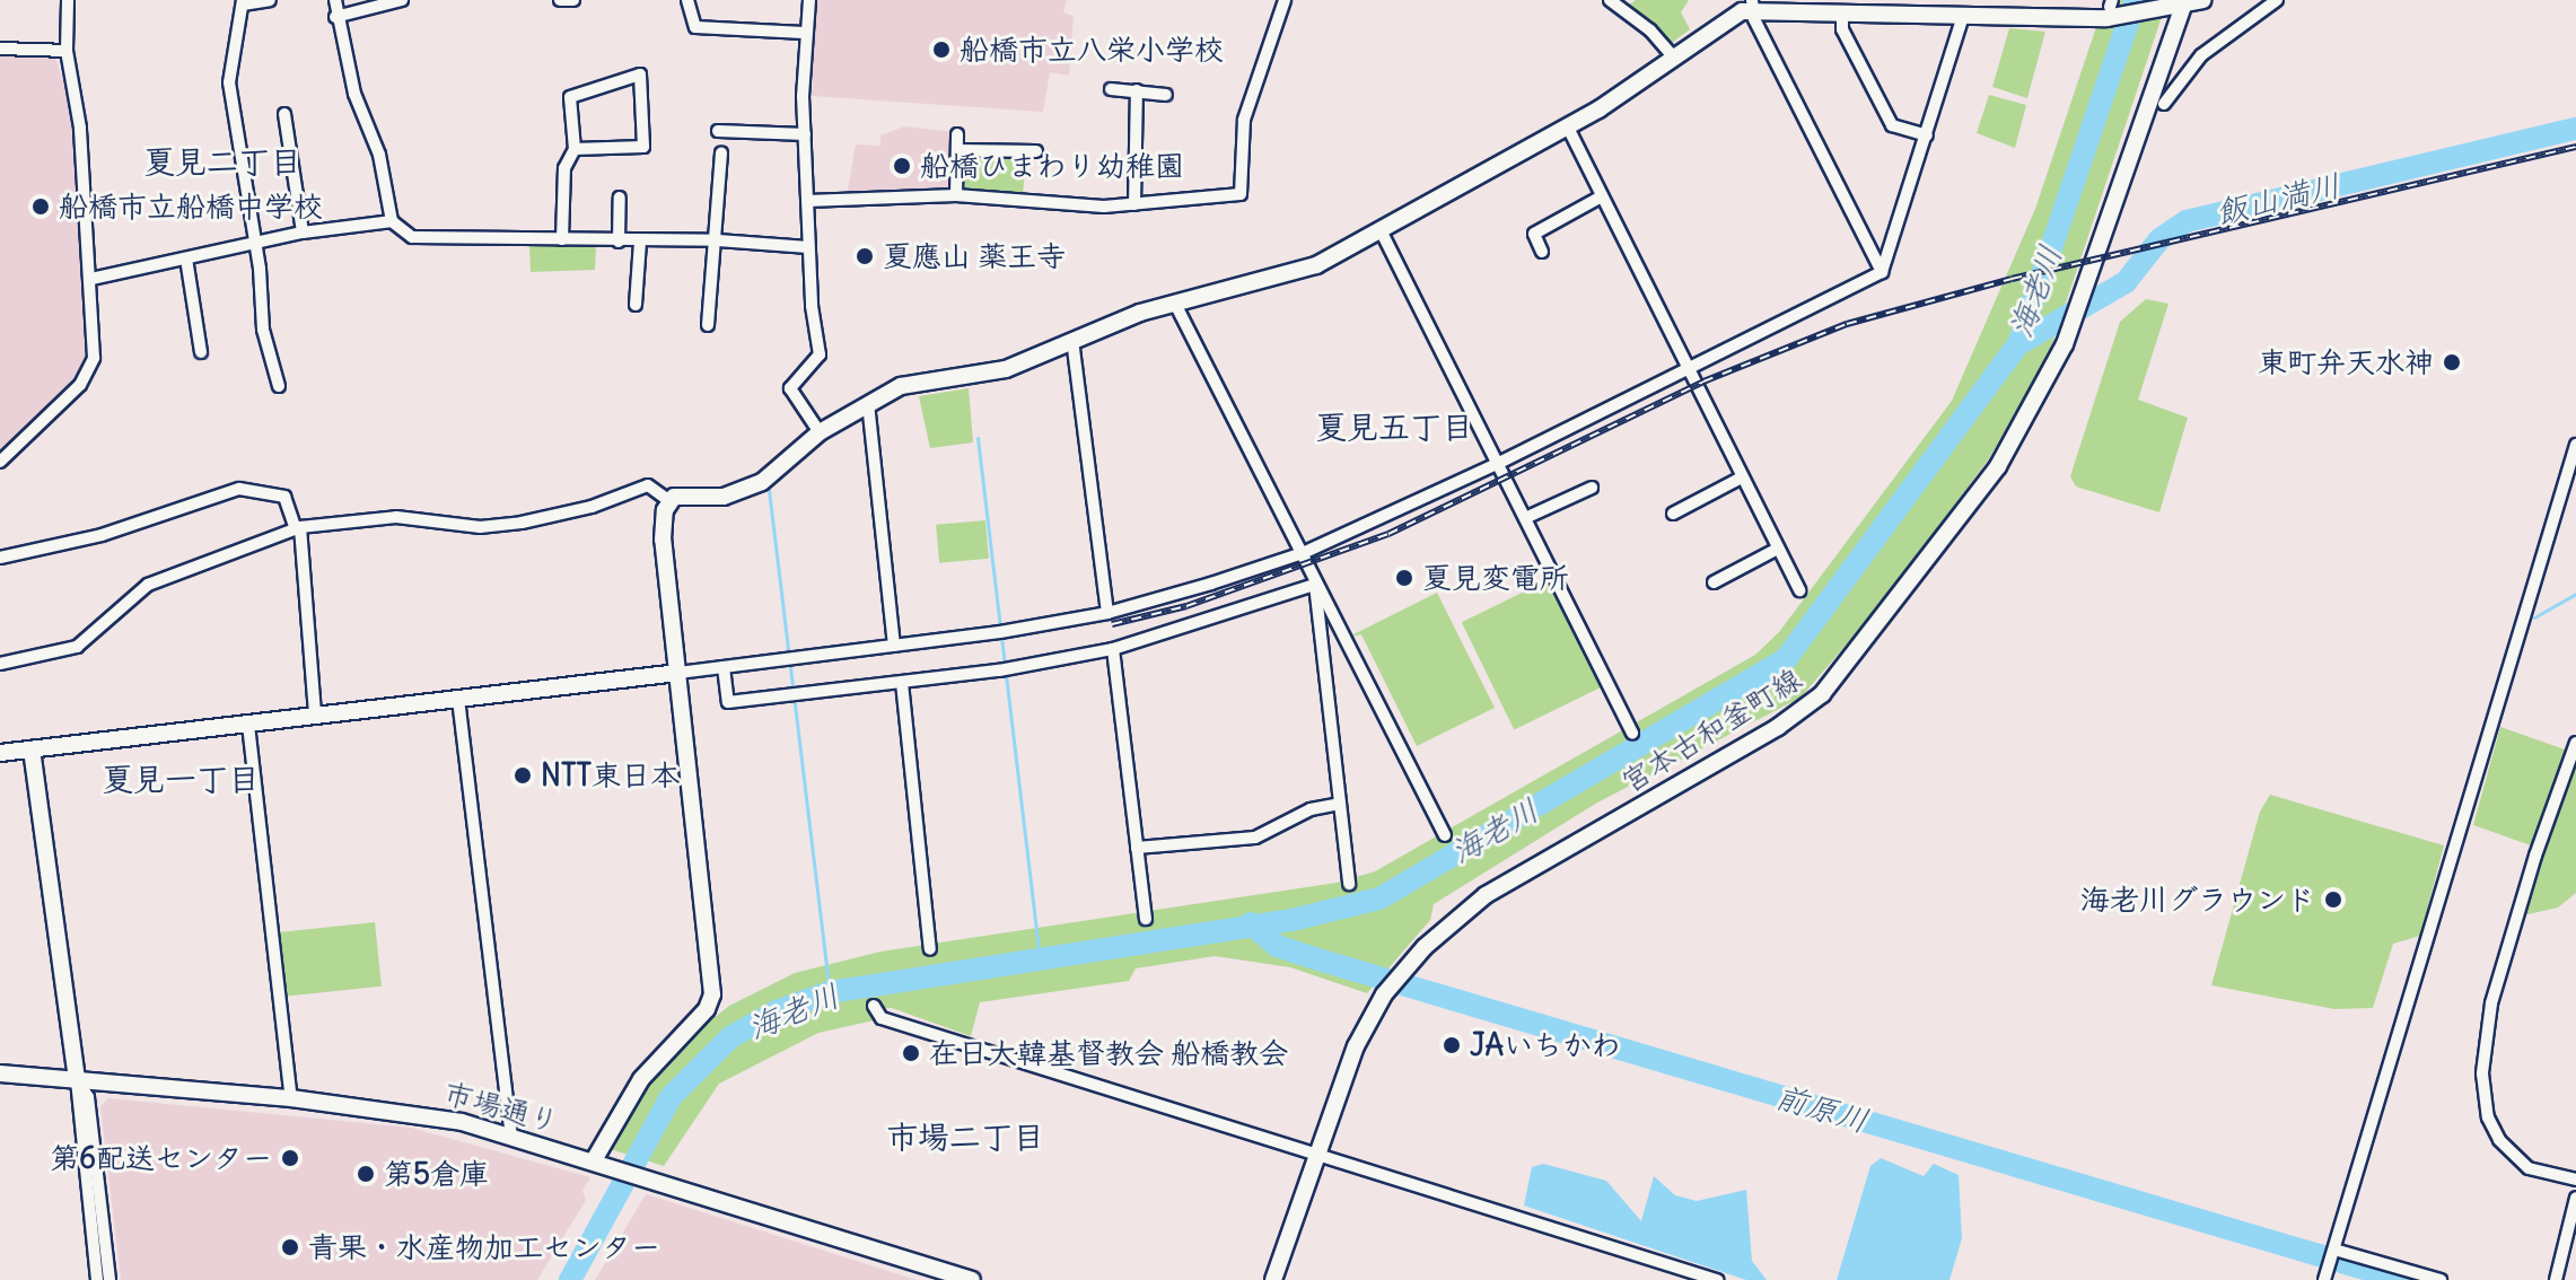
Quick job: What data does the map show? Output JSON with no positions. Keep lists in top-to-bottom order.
{
  "streets": {
    "street": ["宮本古和釜町線", "市場通り"]
  },
  "districts": [
    "夏見二丁目",
    "夏見五丁目",
    "夏見一丁目",
    "市場二丁目"
  ],
  "water": ["飯山満川", "海老川", "前原川"],
  "places": [
    "船橋市立八栄小学校",
    "船橋ひまわり幼稚園",
    "船橋市立船橋中学校",
    "夏應山 薬王寺",
    "東町弁天水神",
    "夏見変電所",
    "NTT東日本",
    "海老川グラウンド",
    "JAいちかわ",
    "在日大韓基督教会 船橋教会",
    "第6配送センター",
    "第5倉庫",
    "青果・水産物加工センター"
  ]
}
